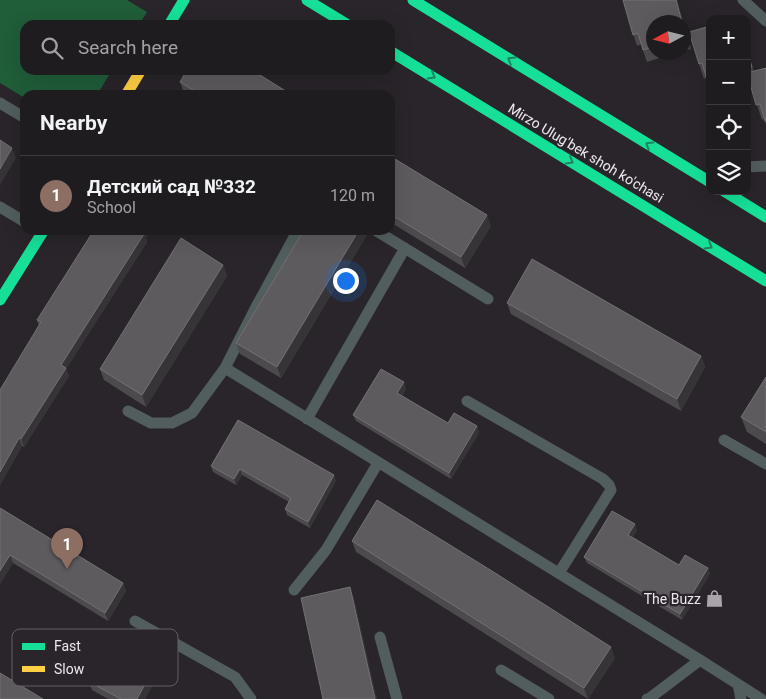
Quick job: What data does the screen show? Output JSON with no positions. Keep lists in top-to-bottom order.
{
  "streets": {
    "main road": ["Mirzo Ulug'bek shoh ko'chasi"]
  },
  "places": {
    "shop": ["The Buzz"]
  },
  "legend": ["Fast", "Slow"],
  "north": "left",
  "page": {
    "map_buttons": ["+", "−"],
    "search": "Search here",
    "heading": "Nearby",
    "list": [
      {
        "mark": "1",
        "name": "Детский сад №332",
        "note": "School",
        "value": "120 m"
      }
    ],
    "pins": "1"
  }
}
